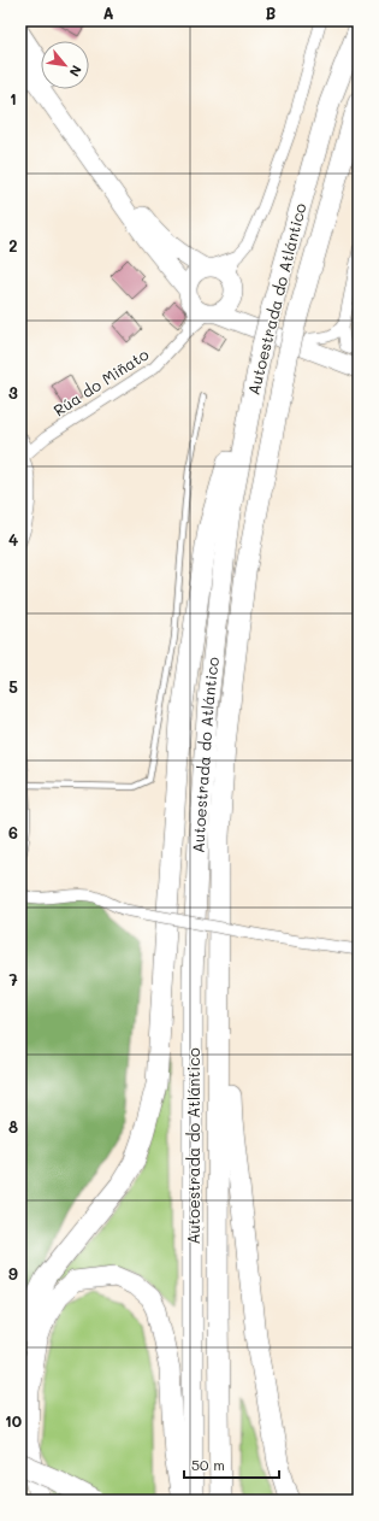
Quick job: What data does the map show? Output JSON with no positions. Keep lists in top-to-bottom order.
{
  "streets": {
    "highway": ["Autoestrada do Atlántico"],
    "street": ["Rúa do Miñato"]
  },
  "scale_bar": "50 m",
  "north": "bottom right",
  "grid": {
    "columns": ["A", "B"],
    "rows": [
      "1",
      "2",
      "3",
      "4",
      "5",
      "6",
      "7",
      "8",
      "9",
      "10"
    ]
  }
}
